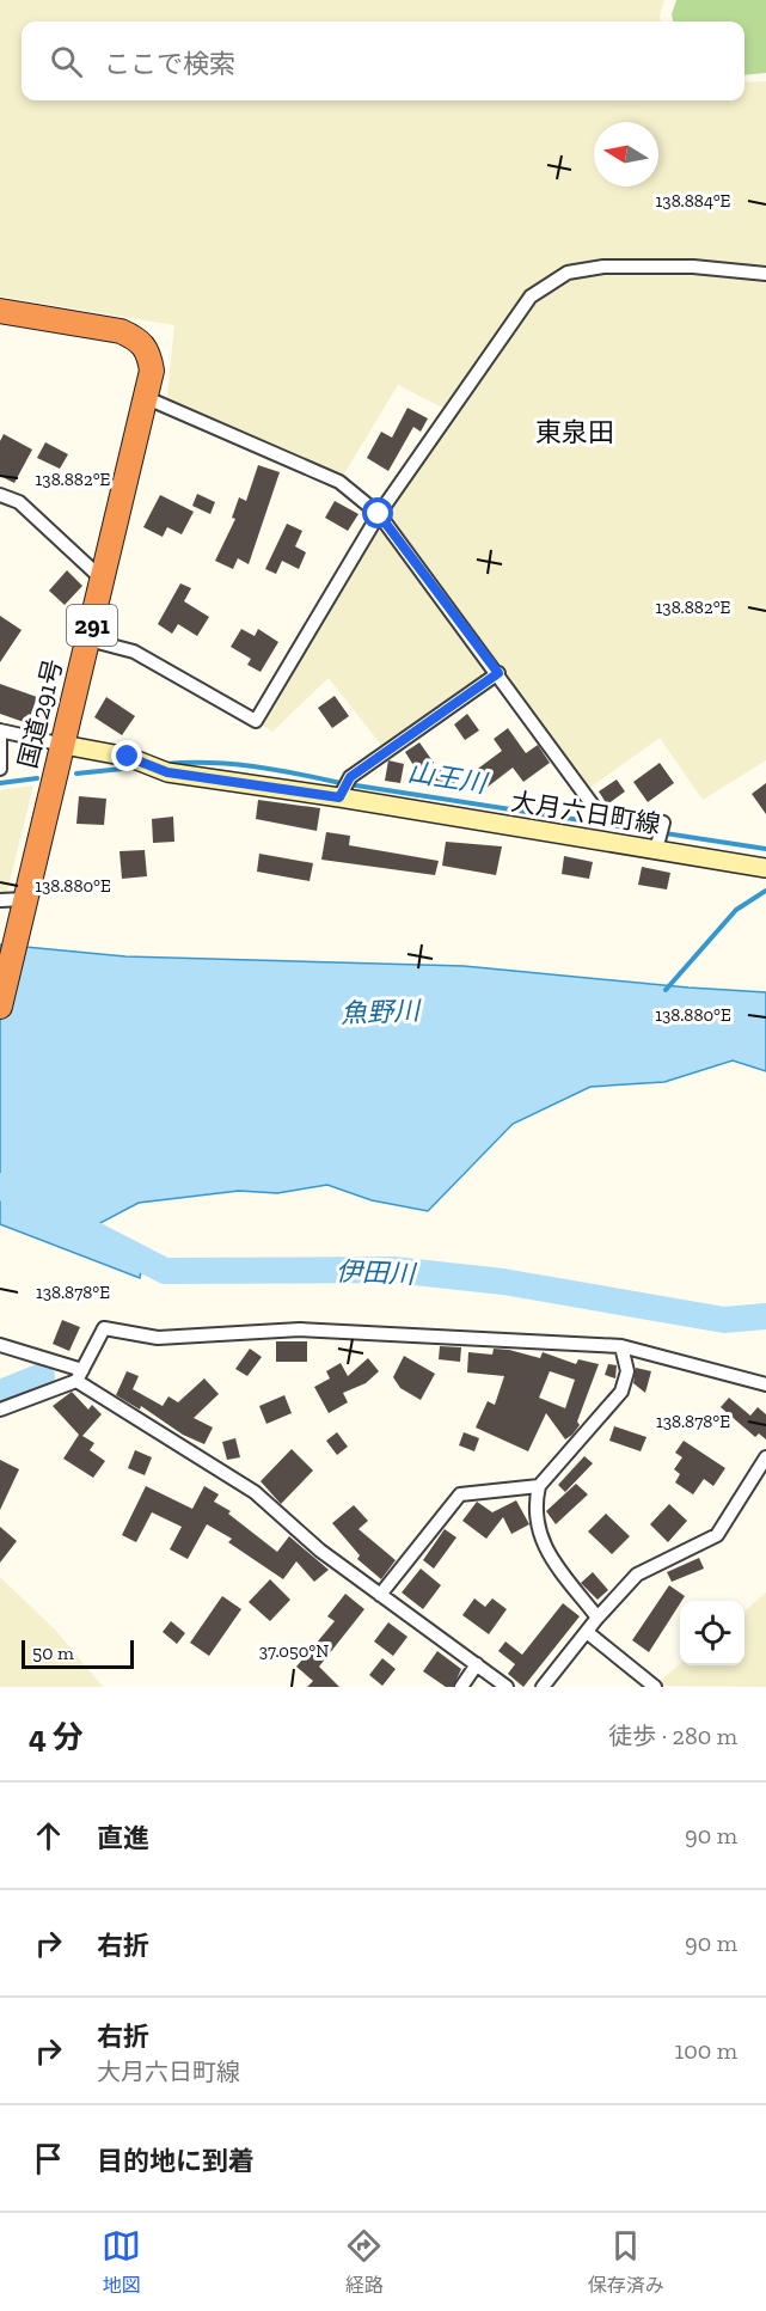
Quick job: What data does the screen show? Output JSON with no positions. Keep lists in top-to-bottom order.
{
  "streets": {
    "highway": ["291", "国道291号"],
    "main road": ["大月六日町線"]
  },
  "crossings": [
    ["国道291号", "大月六日町線"]
  ],
  "districts": ["東泉田"],
  "water": ["山王川", "魚野川", "伊田川"],
  "scale_bar": "50 m",
  "north": "left",
  "page": {
    "search": "ここで検索",
    "scale": "50 m",
    "heading": ["4 分", "徒歩 · 280 m"],
    "list": [
      ["直進", "90 m"],
      ["右折", "90 m"],
      ["右折", "大月六日町線", "100 m"],
      "目的地に到着"
    ],
    "nav": ["地図", "経路", "保存済み"]
  },
  "coordinates": [
    "138.884°E",
    "138.882°E",
    "138.880°E",
    "138.878°E",
    "37.050°N"
  ]
}
